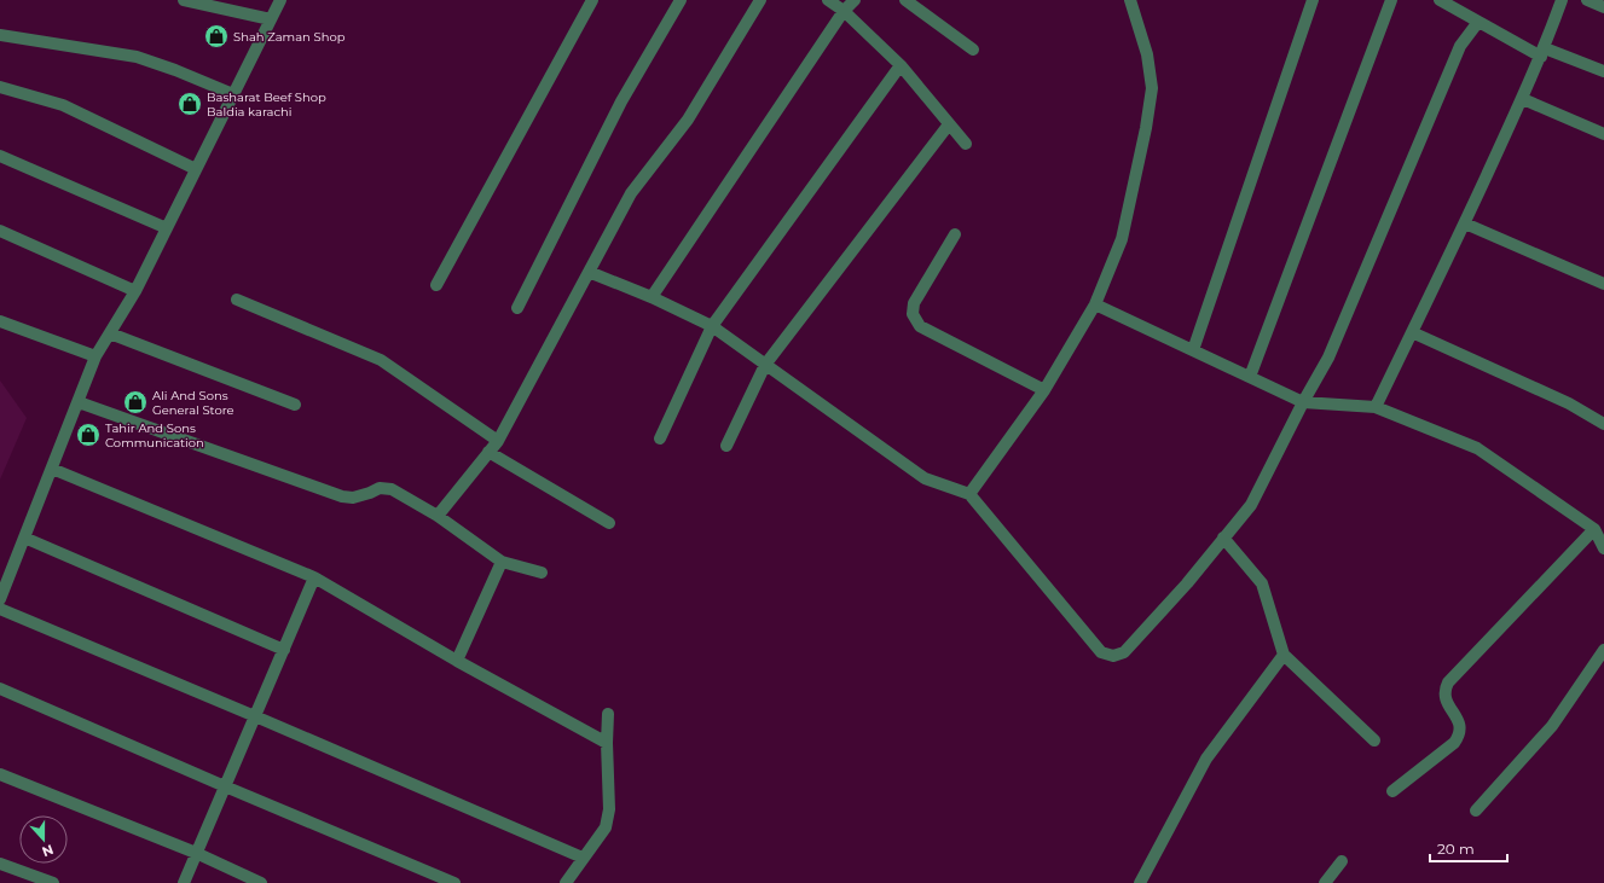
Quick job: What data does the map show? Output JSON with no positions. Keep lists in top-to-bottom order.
{
  "places": {
    "shop": [
      "Shah Zaman Shop",
      "Basharat Beef Shop Baldia karachi",
      "Ali And Sons General Store",
      "Tahir And Sons Communication"
    ]
  },
  "scale_bar": "20 m",
  "north": "bottom"
}
